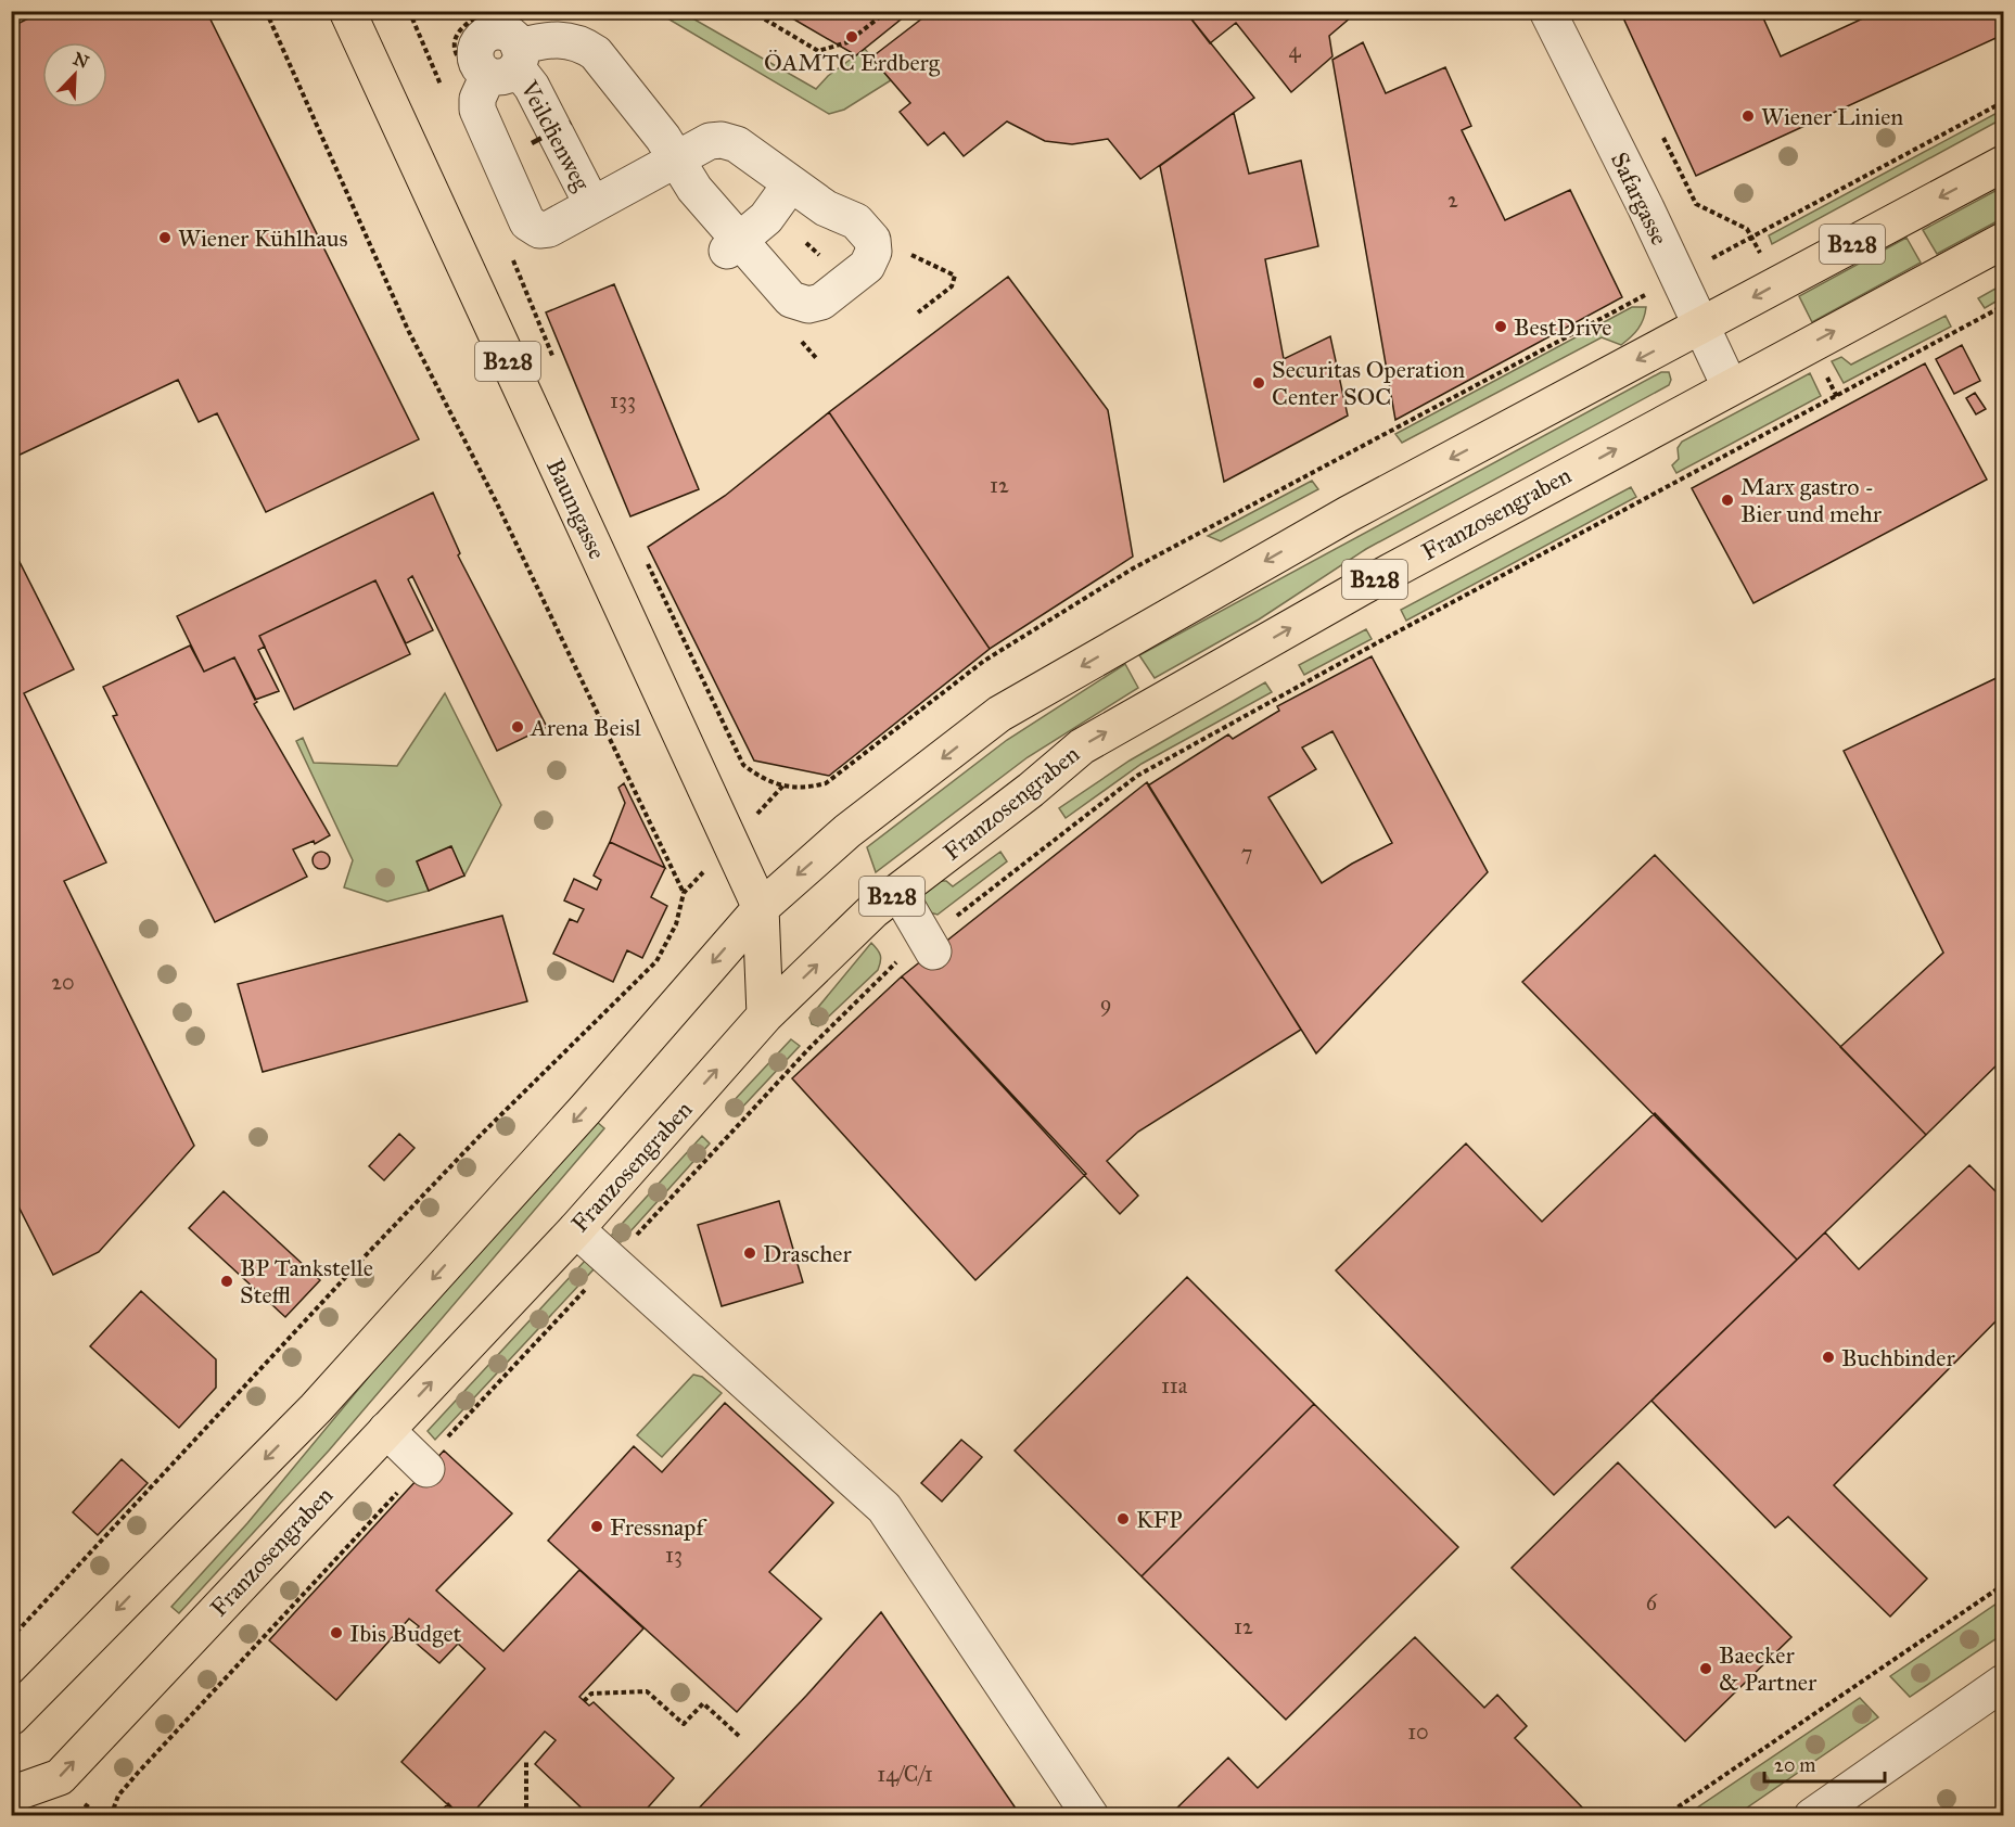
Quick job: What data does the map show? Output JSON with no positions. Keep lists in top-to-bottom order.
{
  "streets": {
    "main road": ["B228", "Baumgasse", "Franzosengraben"],
    "street": ["Veilchenweg", "Safargasse"]
  },
  "crossings": [
    ["Safargasse", "B228"],
    ["Safargasse", "Franzosengraben"],
    ["B228", "Baumgasse"],
    ["Baumgasse", "Franzosengraben"]
  ],
  "places": [
    "ÖAMTC Erdberg",
    "Wiener Linien",
    "Wiener Kühlhaus",
    "BestDrive",
    "Securitas Operation Center SOC",
    "Marx gastro - Bier und mehr",
    "Arena Beisl",
    "Drascher",
    "BP Tankstelle Steffl",
    "Buchbinder",
    "KFP",
    "Fressnapf",
    "Ibis Budget",
    "Baecker & Partner"
  ],
  "house_numbers": [
    "4",
    "2",
    "133",
    "12",
    "7",
    "20",
    "9",
    "11a",
    "13",
    "6",
    "12",
    "10",
    "14/C/1"
  ],
  "scale_bar": "20 m",
  "north": "top right"
}
